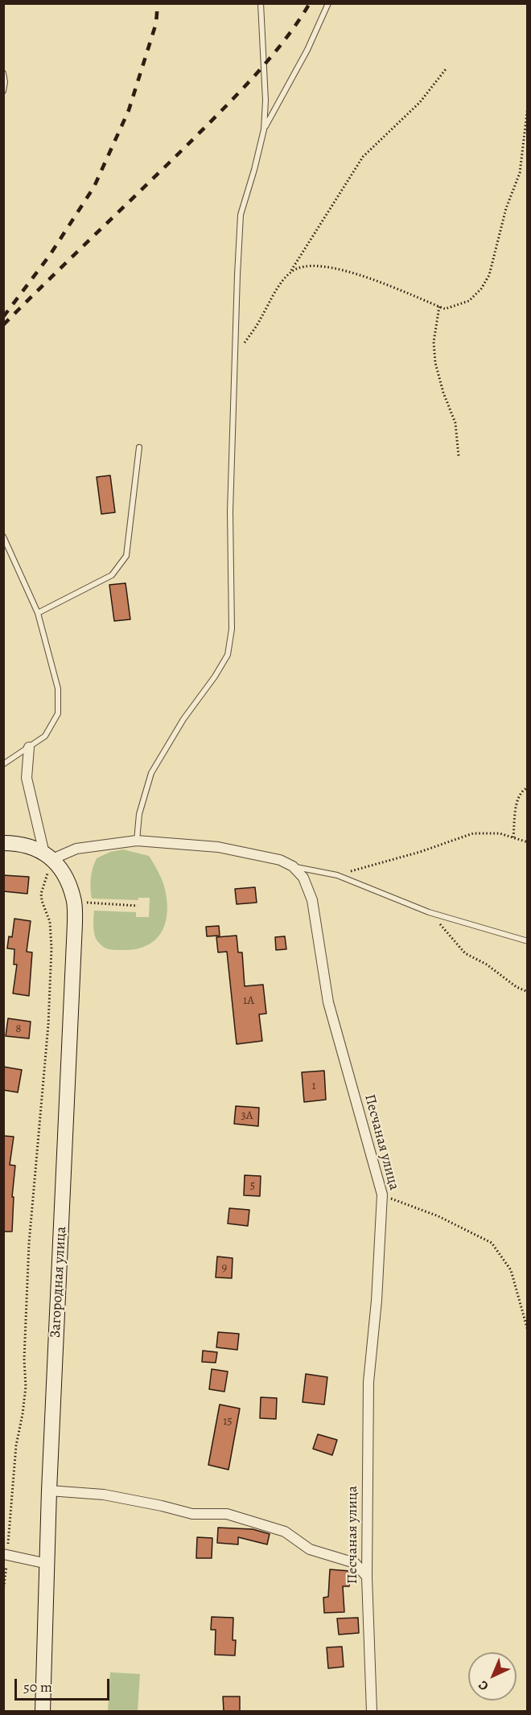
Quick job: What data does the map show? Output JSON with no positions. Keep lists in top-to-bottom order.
{
  "streets": {
    "street": ["Песчаная улица", "Загородная улица"]
  },
  "house_numbers": [
    "1А",
    "8",
    "1",
    "3А",
    "5",
    "9",
    "15"
  ],
  "scale_bar": "50 m",
  "north": "bottom left"
}
